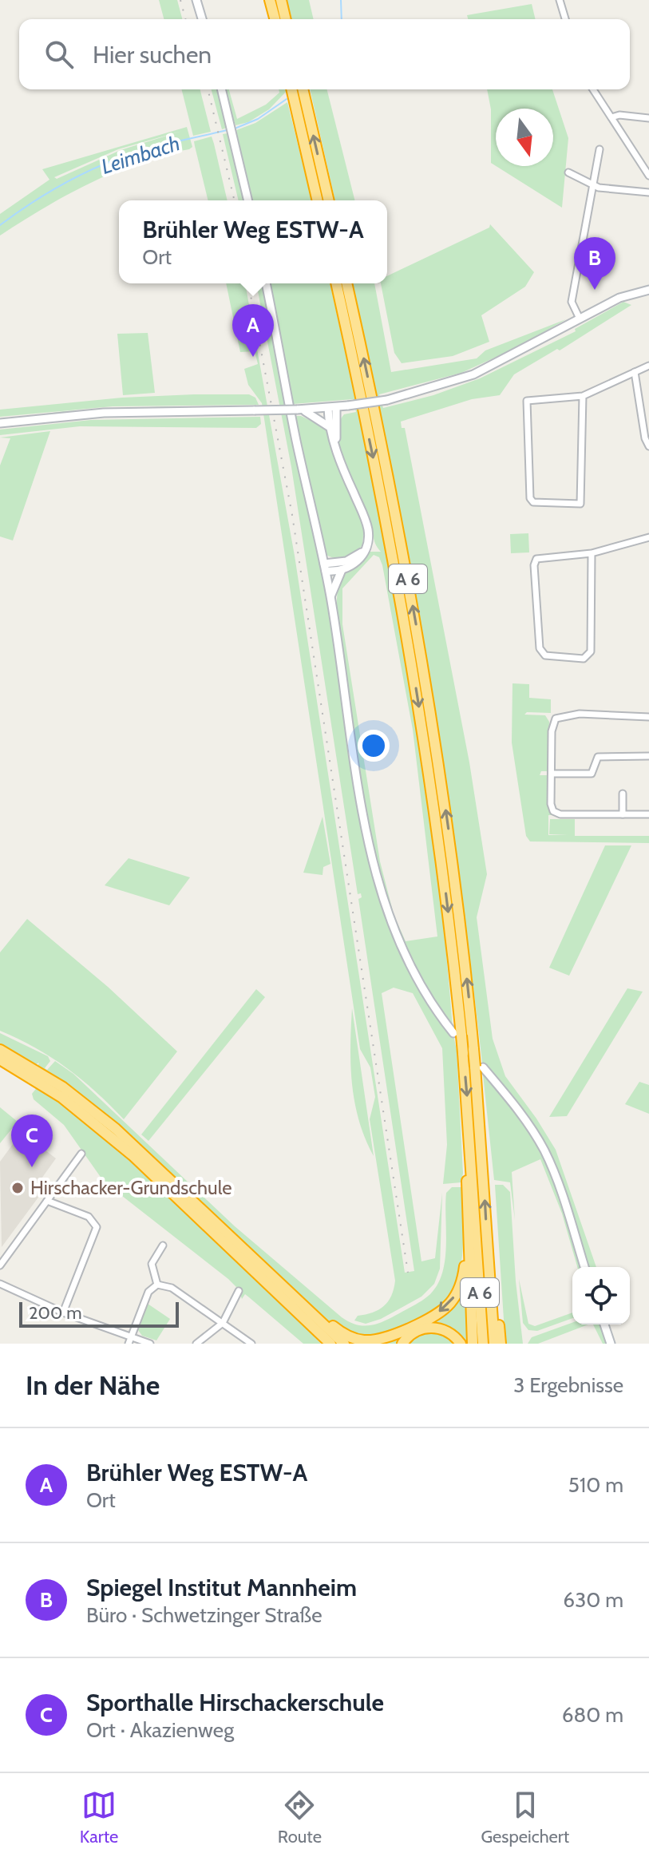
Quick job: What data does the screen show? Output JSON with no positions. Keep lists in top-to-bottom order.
{
  "streets": {
    "highway": ["A 6"]
  },
  "water": ["Leimbach"],
  "places": ["Hirschacker-Grundschule"],
  "scale_bar": "200 m",
  "north": "bottom",
  "page": {
    "search": "Hier suchen",
    "popup": ["Brühler Weg ESTW-A", "Ort"],
    "pins": ["B", "A", "C"],
    "scale": "200 m",
    "heading": ["In der Nähe", "3 Ergebnisse"],
    "list": [
      {
        "mark": "A",
        "name": "Brühler Weg ESTW-A",
        "note": "Ort",
        "value": "510 m"
      },
      {
        "mark": "B",
        "name": "Spiegel Institut Mannheim",
        "note": "Büro · Schwetzinger Straße",
        "value": "630 m"
      },
      {
        "mark": "C",
        "name": "Sporthalle Hirschackerschule",
        "note": "Ort · Akazienweg",
        "value": "680 m"
      }
    ],
    "nav": ["Karte", "Route", "Gespeichert"]
  }
}
